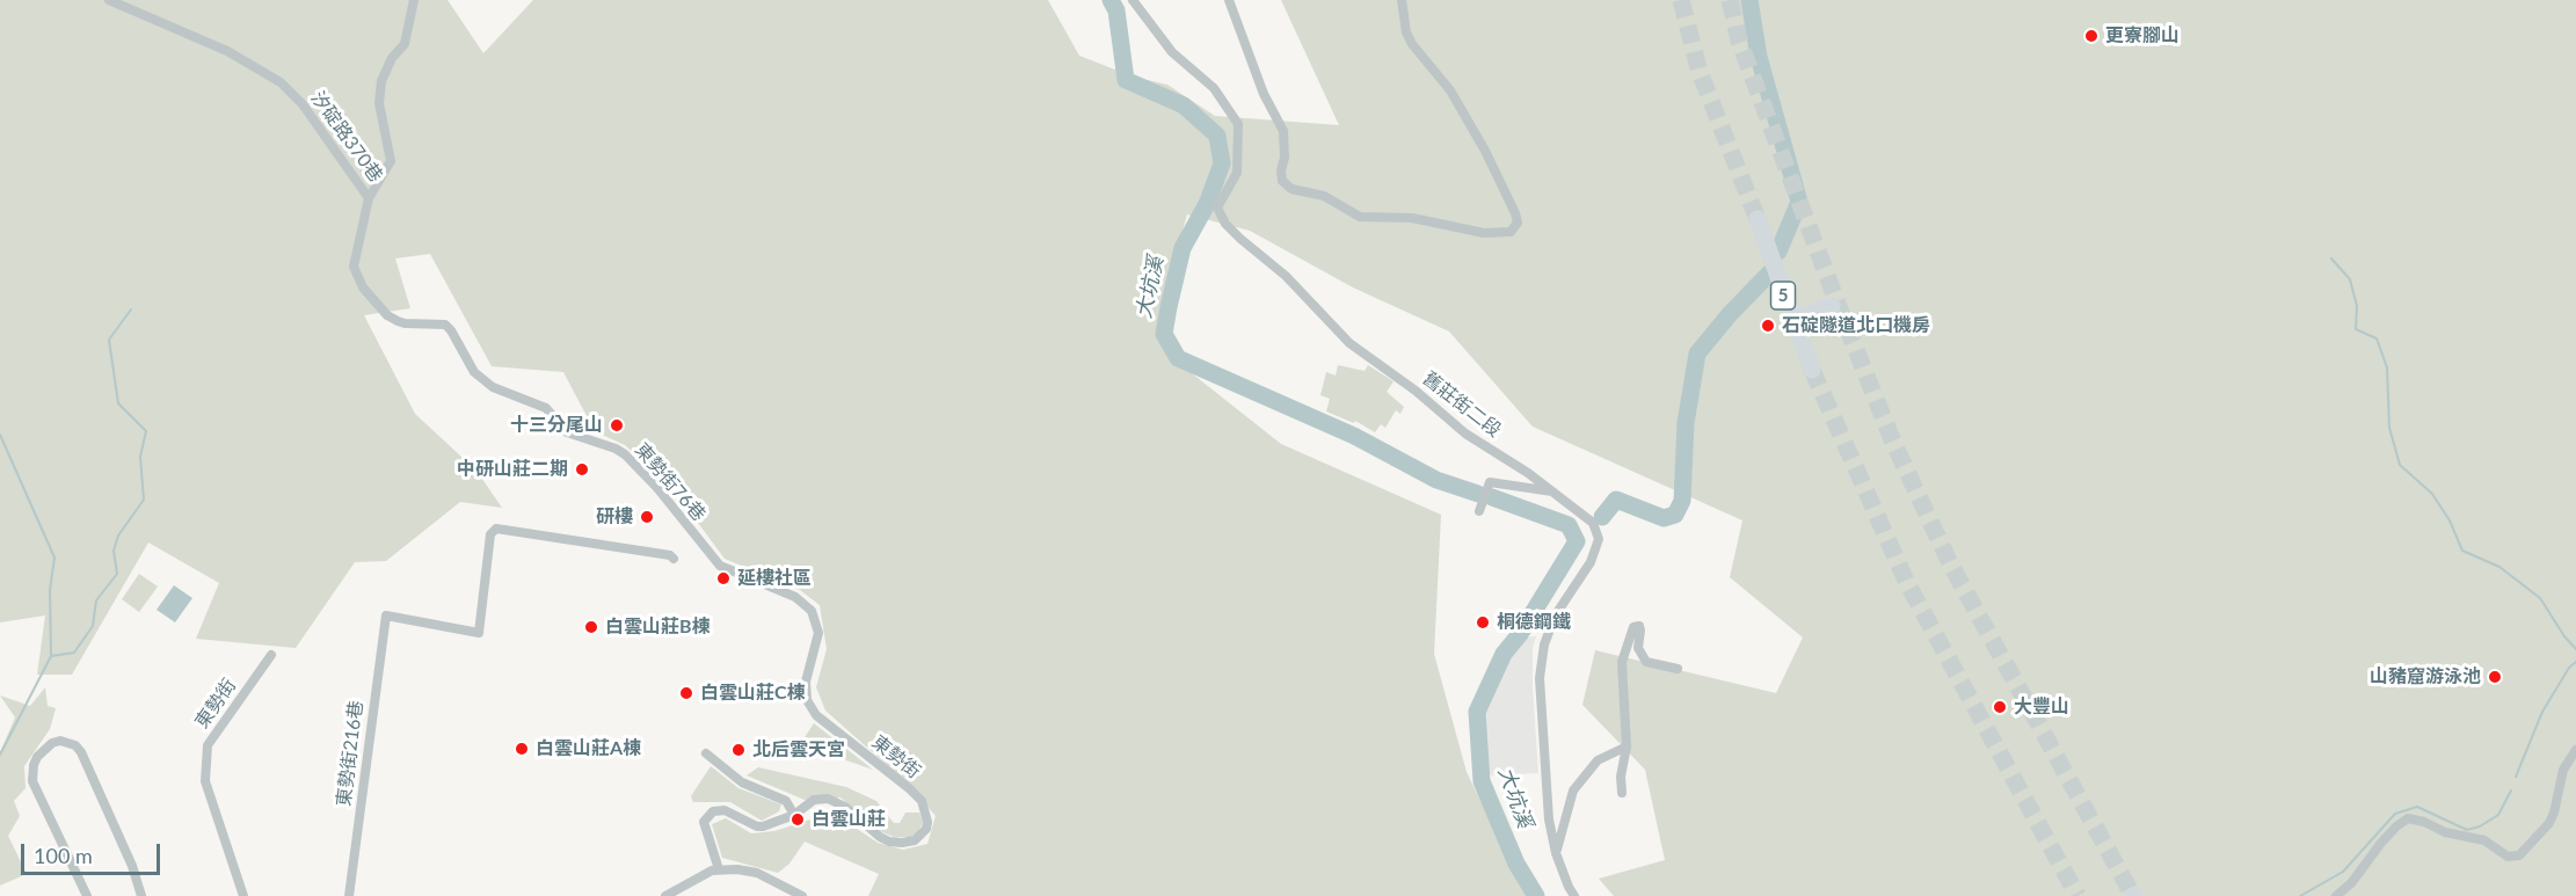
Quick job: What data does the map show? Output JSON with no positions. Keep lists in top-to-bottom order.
{
  "streets": {
    "highway": ["5"],
    "street": [
      "汐碇路370巷",
      "舊莊街二段",
      "東勢街76巷",
      "東勢街",
      "東勢街216巷"
    ]
  },
  "crossings": [
    ["汐碇路370巷", "東勢街76巷"],
    ["東勢街76巷", "東勢街"]
  ],
  "water": ["大坑溪"],
  "places": [
    "更寮腳山",
    "石碇隧道北口機房",
    "十三分尾山",
    "中研山莊二期",
    "研樓",
    "延樓社區",
    "桐德鋼鐵",
    "白雲山莊B棟",
    "山豬窟游泳池",
    "白雲山莊C棟",
    "大豐山",
    "白雲山莊A棟",
    "北后雲天宮",
    "白雲山莊"
  ],
  "scale_bar": "100 m"
}
